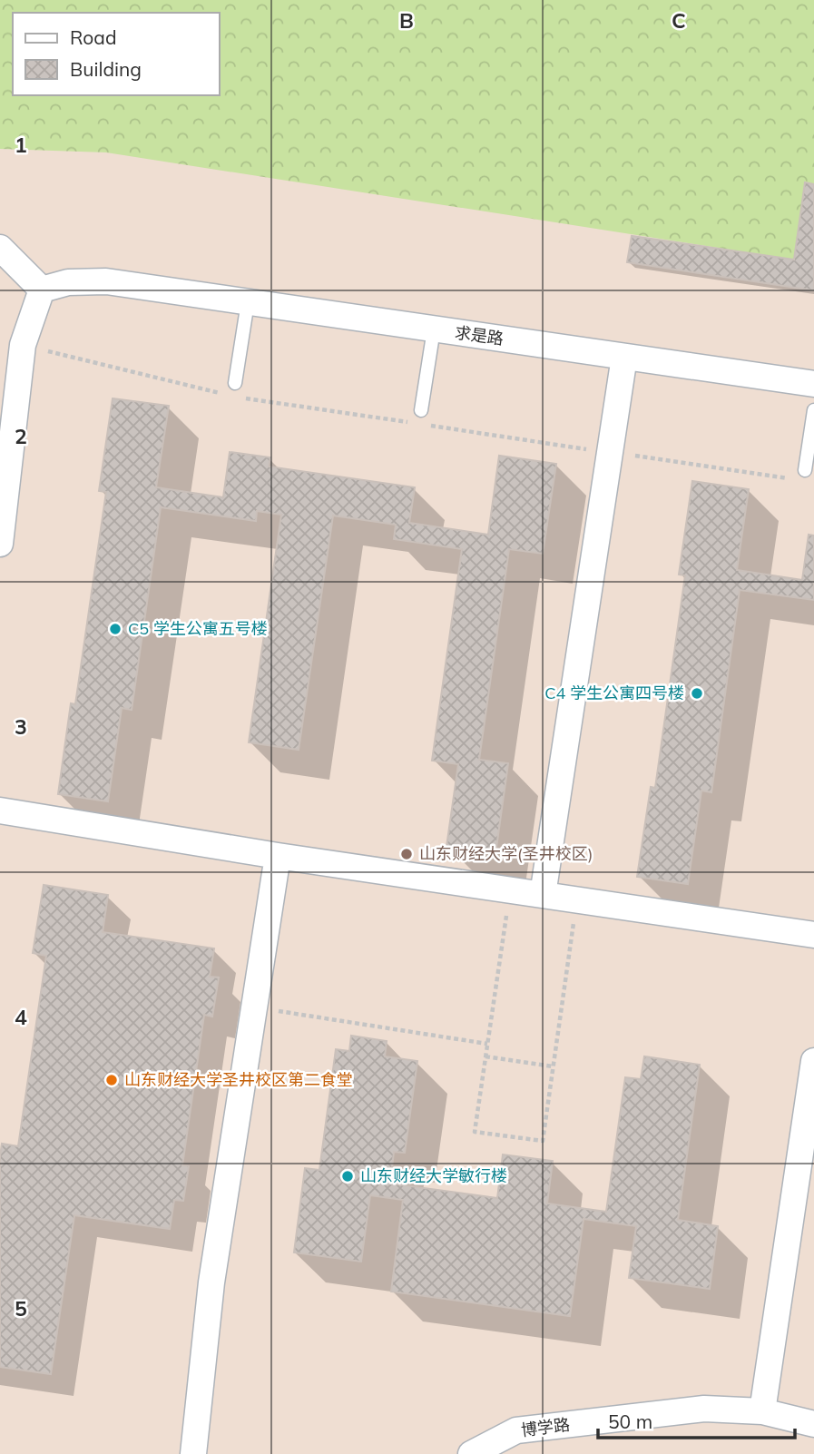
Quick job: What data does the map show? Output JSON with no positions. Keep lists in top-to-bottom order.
{
  "streets": {
    "street": ["求是路", "博学路"]
  },
  "places": [
    "C5 学生公寓五号楼",
    "C4 学生公寓四号楼",
    "山东财经大学(圣井校区)",
    "山东财经大学圣井校区第二食堂",
    "山东财经大学敏行楼"
  ],
  "legend": ["Road", "Building"],
  "scale_bar": "50 m",
  "grid": {
    "columns": ["B", "C"],
    "rows": [
      "1",
      "2",
      "3",
      "4",
      "5"
    ]
  }
}
